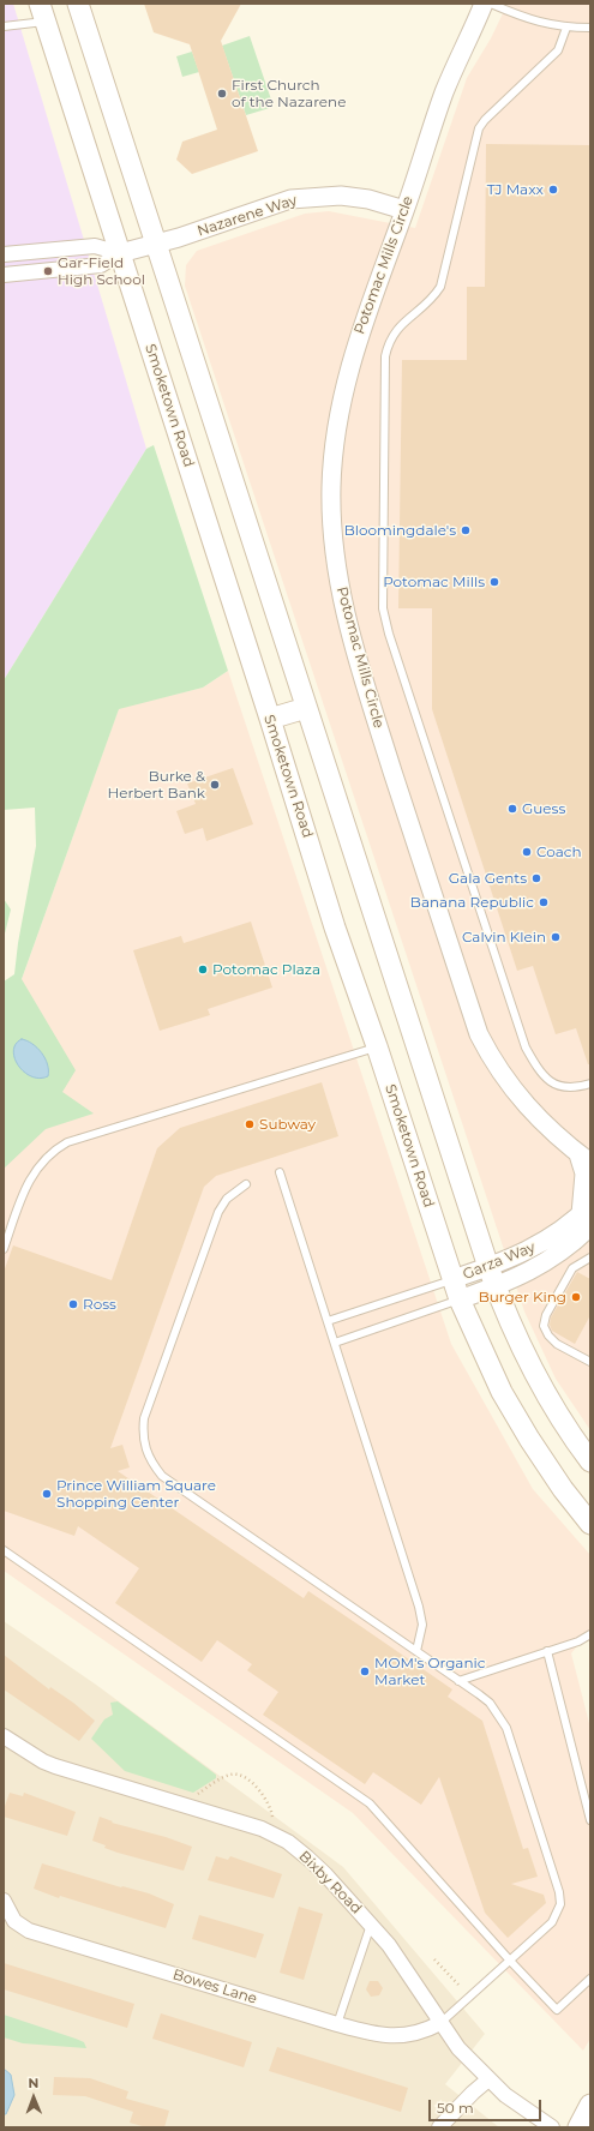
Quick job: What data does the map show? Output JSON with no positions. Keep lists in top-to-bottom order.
{
  "streets": {
    "main road": ["Smoketown Road"],
    "street": [
      "Nazarene Way",
      "Potomac Mills Circle",
      "Garza Way",
      "Bixby Road",
      "Bowes Lane"
    ]
  },
  "crossings": [
    ["Nazarene Way", "Potomac Mills Circle"],
    ["Nazarene Way", "Smoketown Road"],
    ["Smoketown Road", "Garza Way"],
    ["Bixby Road", "Bowes Lane"]
  ],
  "places": [
    "First Church of the Nazarene",
    "TJ Maxx",
    "Gar-Field High School",
    "Bloomingdale's",
    "Potomac Mills",
    "Burke & Herbert Bank",
    "Guess",
    "Coach",
    "Gala Gents",
    "Banana Republic",
    "Calvin Klein",
    "Potomac Plaza",
    "Subway",
    "Burger King",
    "Ross",
    "Prince William Square Shopping Center",
    "MOM's Organic Market"
  ],
  "scale_bar": "50 m",
  "north": "top"
}
